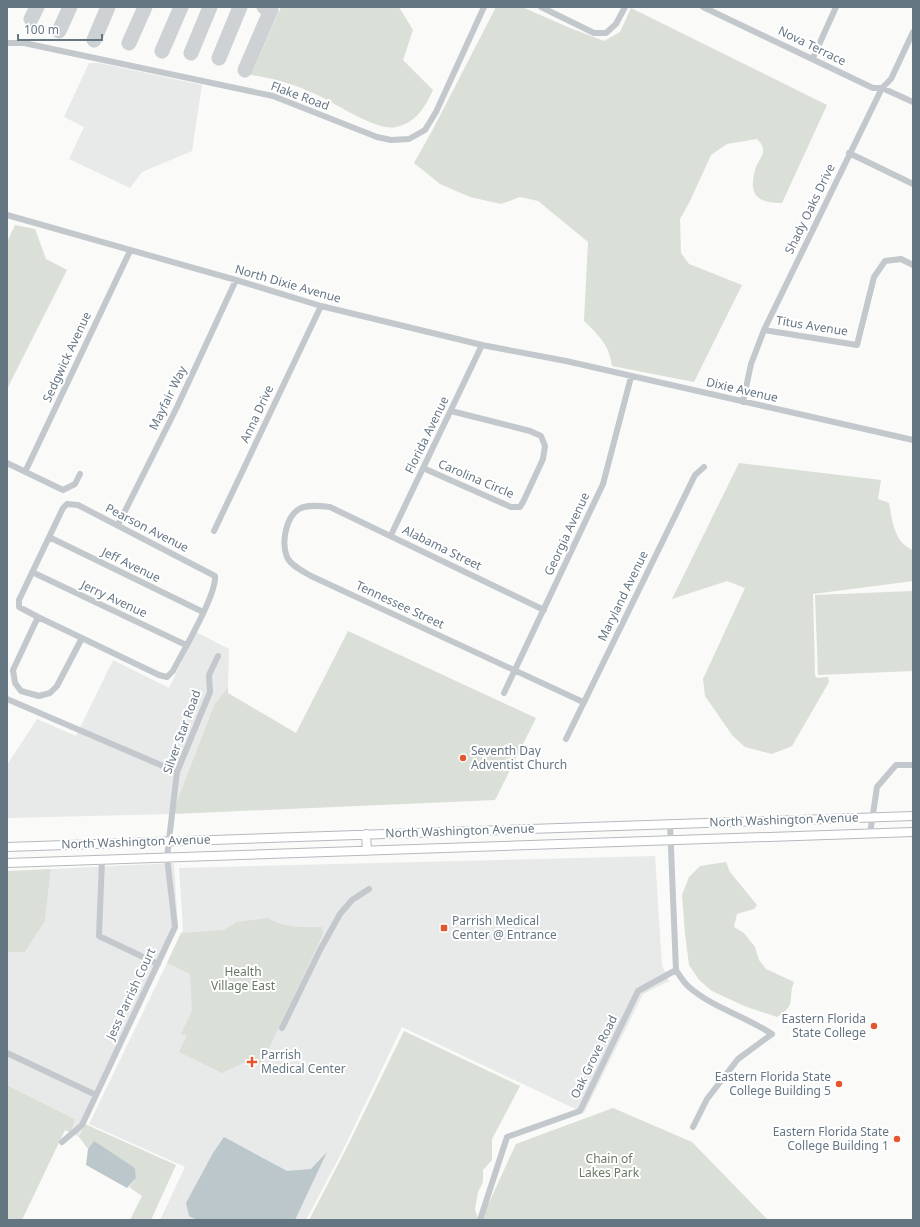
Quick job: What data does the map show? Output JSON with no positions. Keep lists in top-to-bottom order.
{
  "streets": {
    "main road": ["North Washington Avenue"],
    "street": [
      "Nova Terrace",
      "Flake Road",
      "Shady Oaks Drive",
      "North Dixie Avenue",
      "Titus Avenue",
      "Sedgwick Avenue",
      "Dixie Avenue",
      "Mayfair Way",
      "Anna Drive",
      "Florida Avenue",
      "Carolina Circle",
      "Pearson Avenue",
      "Georgia Avenue",
      "Alabama Street",
      "Jeff Avenue",
      "Maryland Avenue",
      "Jerry Avenue",
      "Tennessee Street",
      "Silver Star Road",
      "Jess Parrish Court",
      "Oak Grove Road"
    ]
  },
  "crossings": [
    ["Nova Terrace", "Shady Oaks Drive"],
    ["Shady Oaks Drive", "Titus Avenue"],
    ["Shady Oaks Drive", "Dixie Avenue"],
    ["North Dixie Avenue", "Sedgwick Avenue"],
    ["North Dixie Avenue", "Dixie Avenue"],
    ["North Dixie Avenue", "Mayfair Way"],
    ["North Dixie Avenue", "Anna Drive"],
    ["North Dixie Avenue", "Florida Avenue"],
    ["Dixie Avenue", "Georgia Avenue"],
    ["Mayfair Way", "Pearson Avenue"],
    ["Florida Avenue", "Carolina Circle"],
    ["Florida Avenue", "Alabama Street"],
    ["Pearson Avenue", "Jeff Avenue"],
    ["Georgia Avenue", "Alabama Street"],
    ["Georgia Avenue", "Tennessee Street"],
    ["Alabama Street", "Tennessee Street"],
    ["Maryland Avenue", "Tennessee Street"],
    ["Silver Star Road", "North Washington Avenue"],
    ["Silver Star Road", "Jess Parrish Court"],
    ["North Washington Avenue", "Jess Parrish Court"]
  ],
  "parks": ["Health Village East", "Chain of Lakes Park"],
  "places": {
    "other": [
      "Seventh Day Adventist Church",
      "Eastern Florida State College",
      "Eastern Florida State College Building 5",
      "Eastern Florida State College Building 1"
    ],
    "transit": ["Parrish Medical Center @ Entrance"],
    "health": ["Parrish Medical Center"]
  },
  "scale_bar": "100 m"
}
